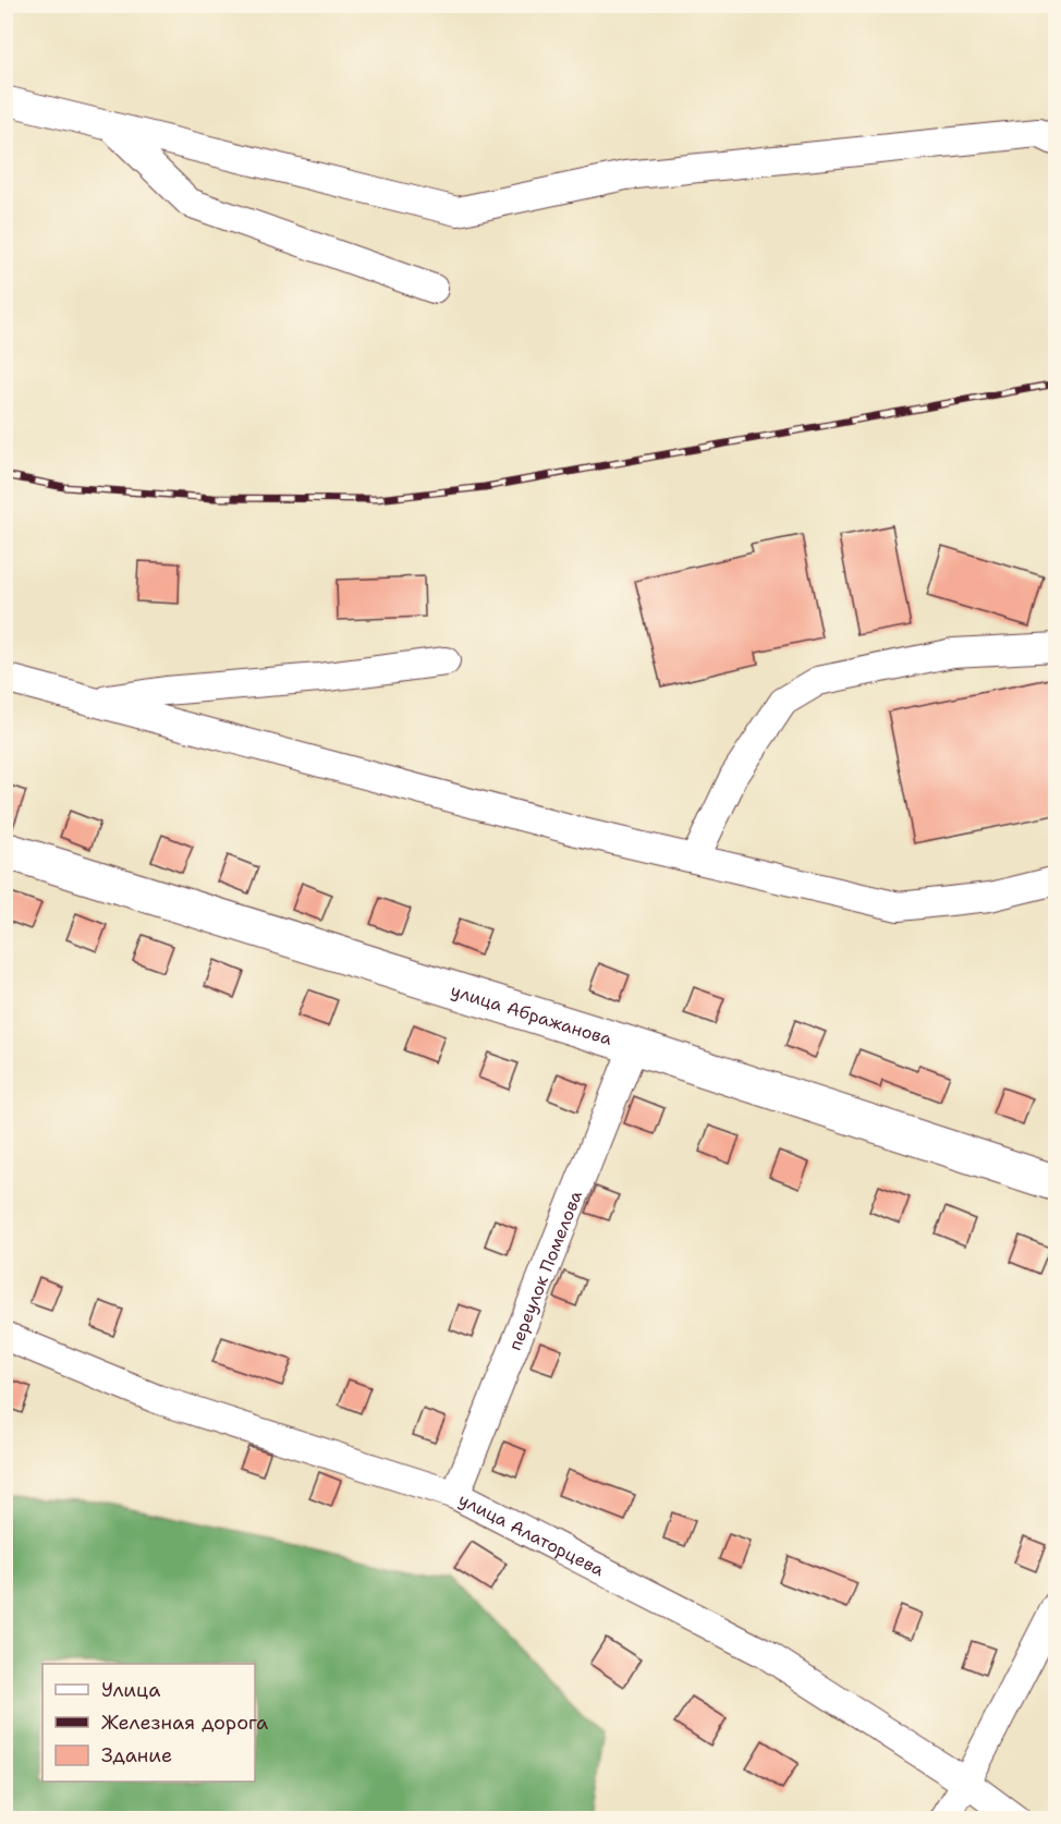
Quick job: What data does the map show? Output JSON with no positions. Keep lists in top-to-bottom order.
{
  "streets": {
    "main road": ["улица Абражанова"],
    "street": ["переулок Помелова", "улица Алаторцева"]
  },
  "crossings": [
    ["улица Абражанова", "переулок Помелова"],
    ["переулок Помелова", "улица Алаторцева"]
  ],
  "legend": ["Улица", "Железная дорога", "Здание"]
}
